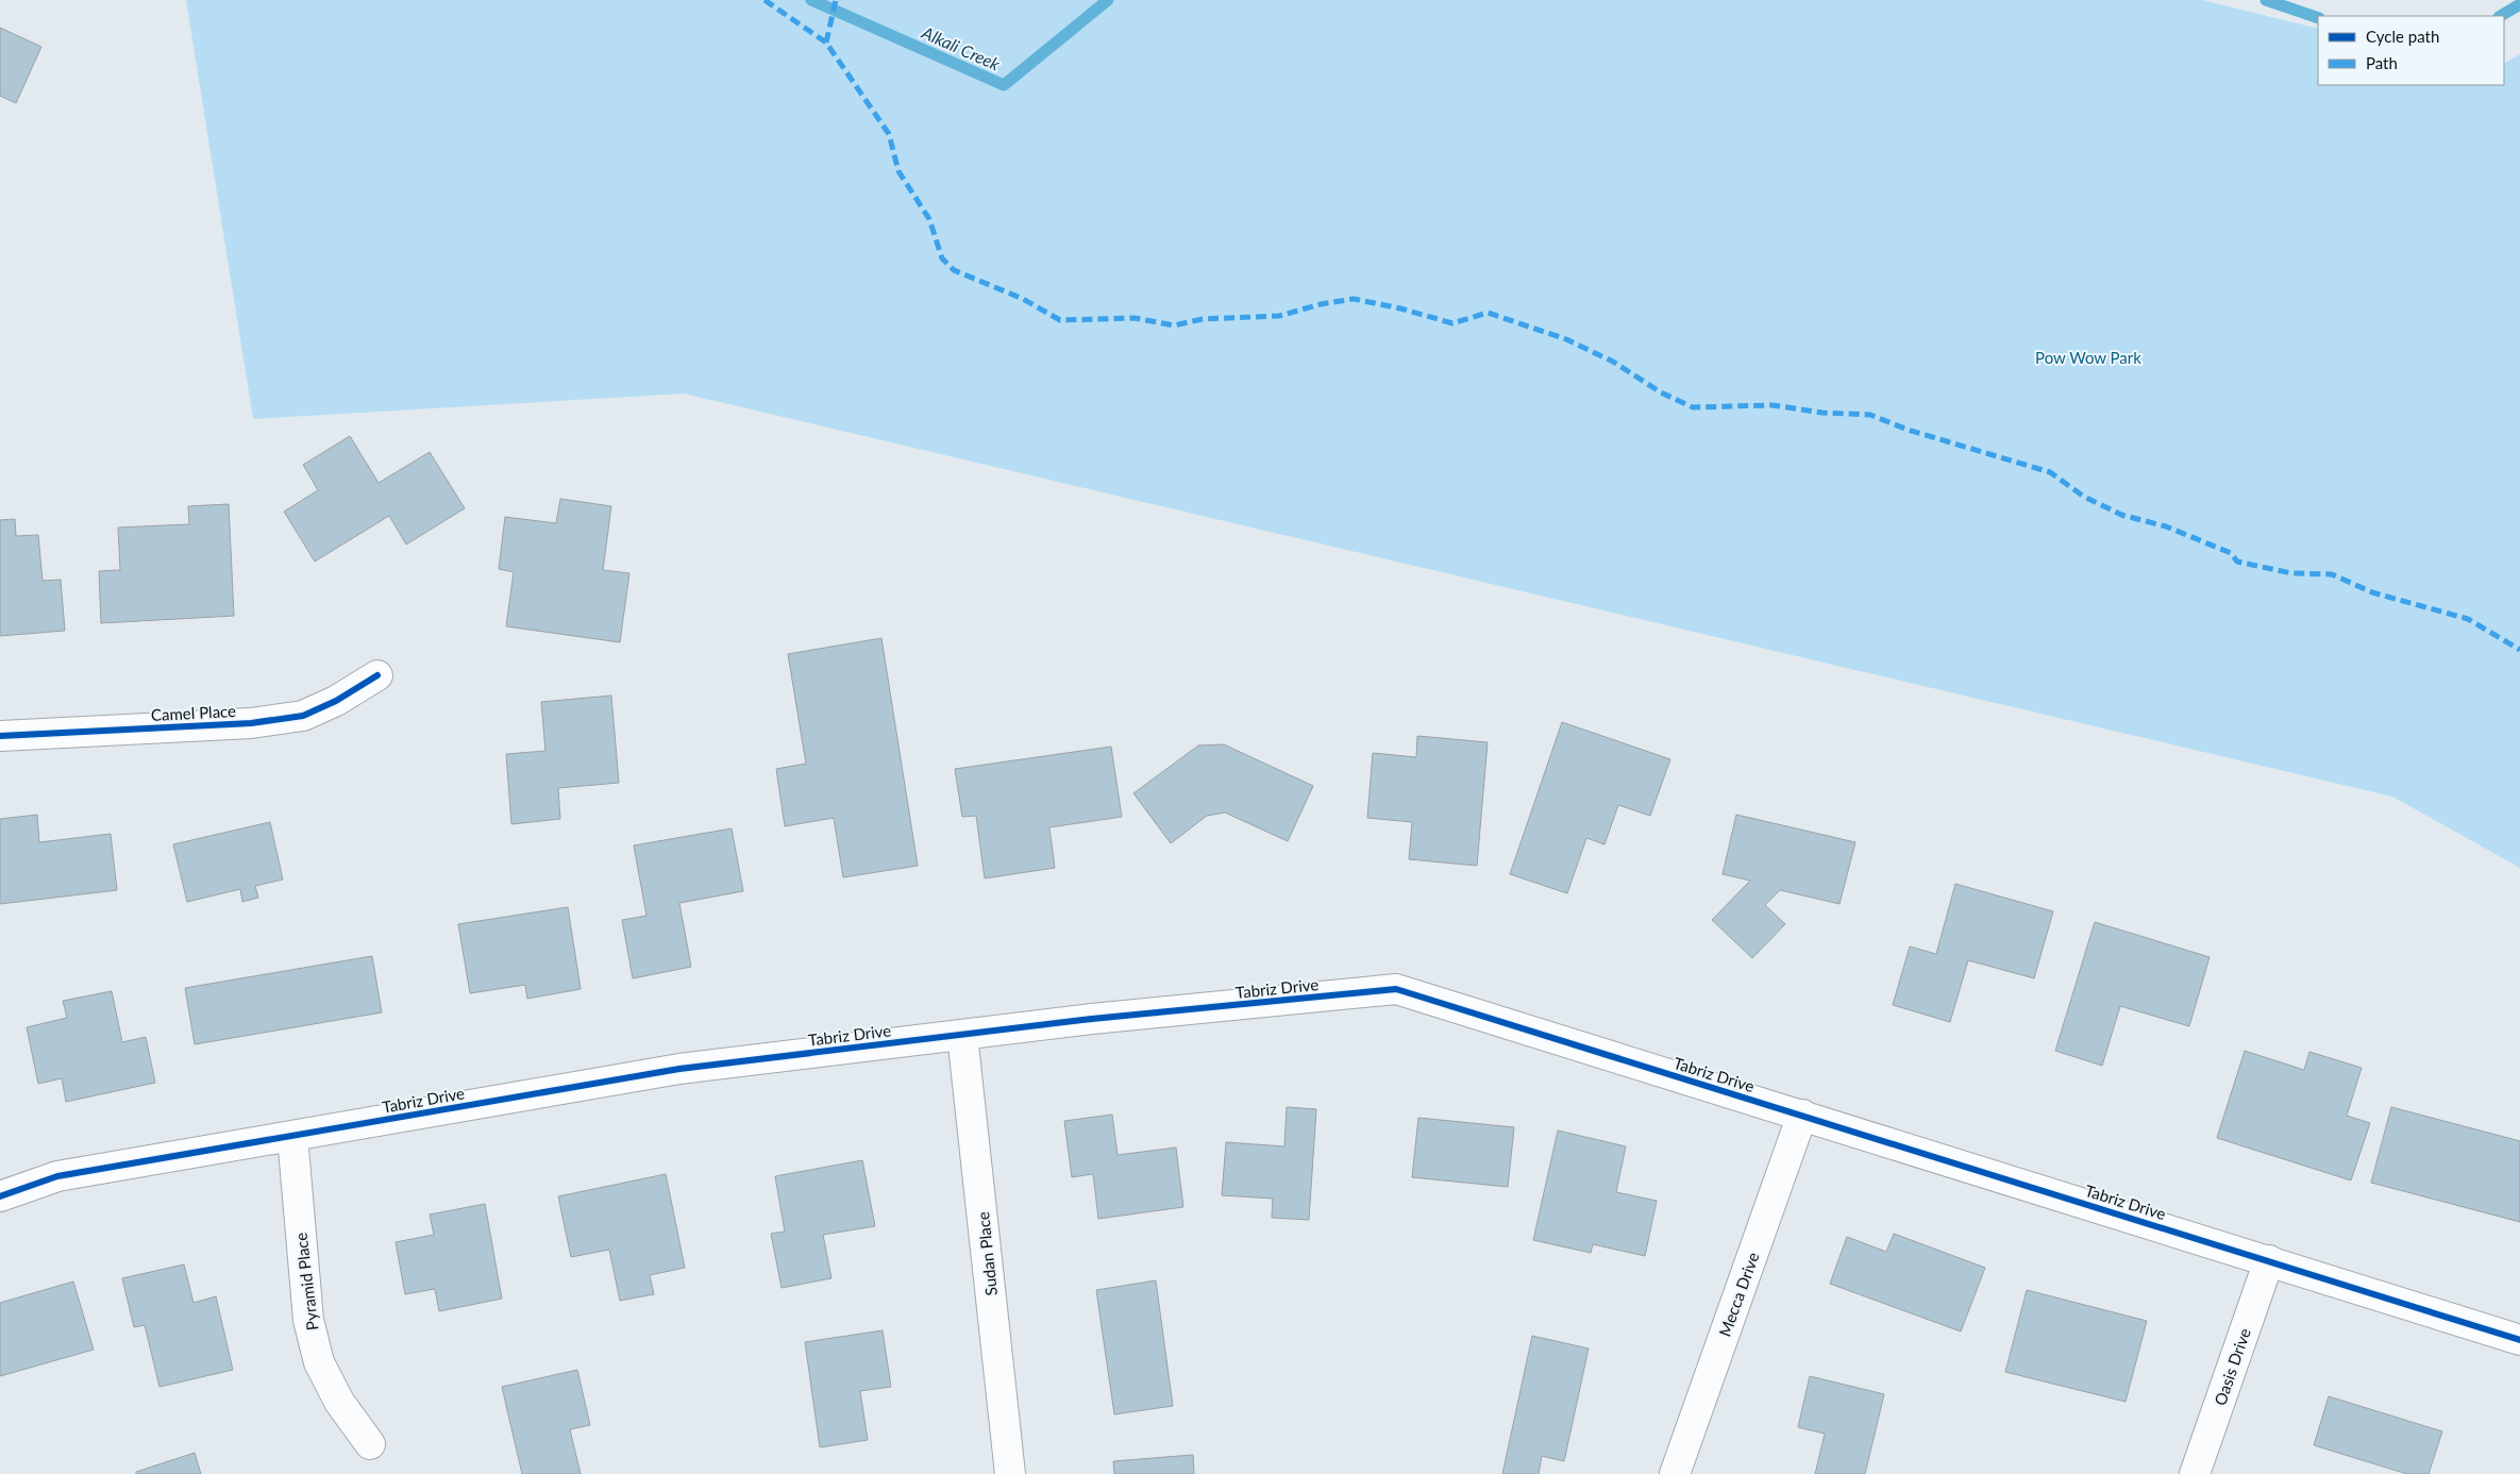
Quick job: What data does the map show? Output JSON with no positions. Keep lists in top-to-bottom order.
{
  "streets": {
    "street": [
      "Camel Place",
      "Tabriz Drive",
      "Sudan Place",
      "Pyramid Place",
      "Mecca Drive",
      "Oasis Drive"
    ]
  },
  "crossings": [
    ["Tabriz Drive", "Sudan Place"],
    ["Tabriz Drive", "Pyramid Place"],
    ["Tabriz Drive", "Mecca Drive"],
    ["Tabriz Drive", "Oasis Drive"]
  ],
  "water": ["Alkali Creek"],
  "parks": ["Pow Wow Park"],
  "legend": ["Cycle path", "Path"]
}
